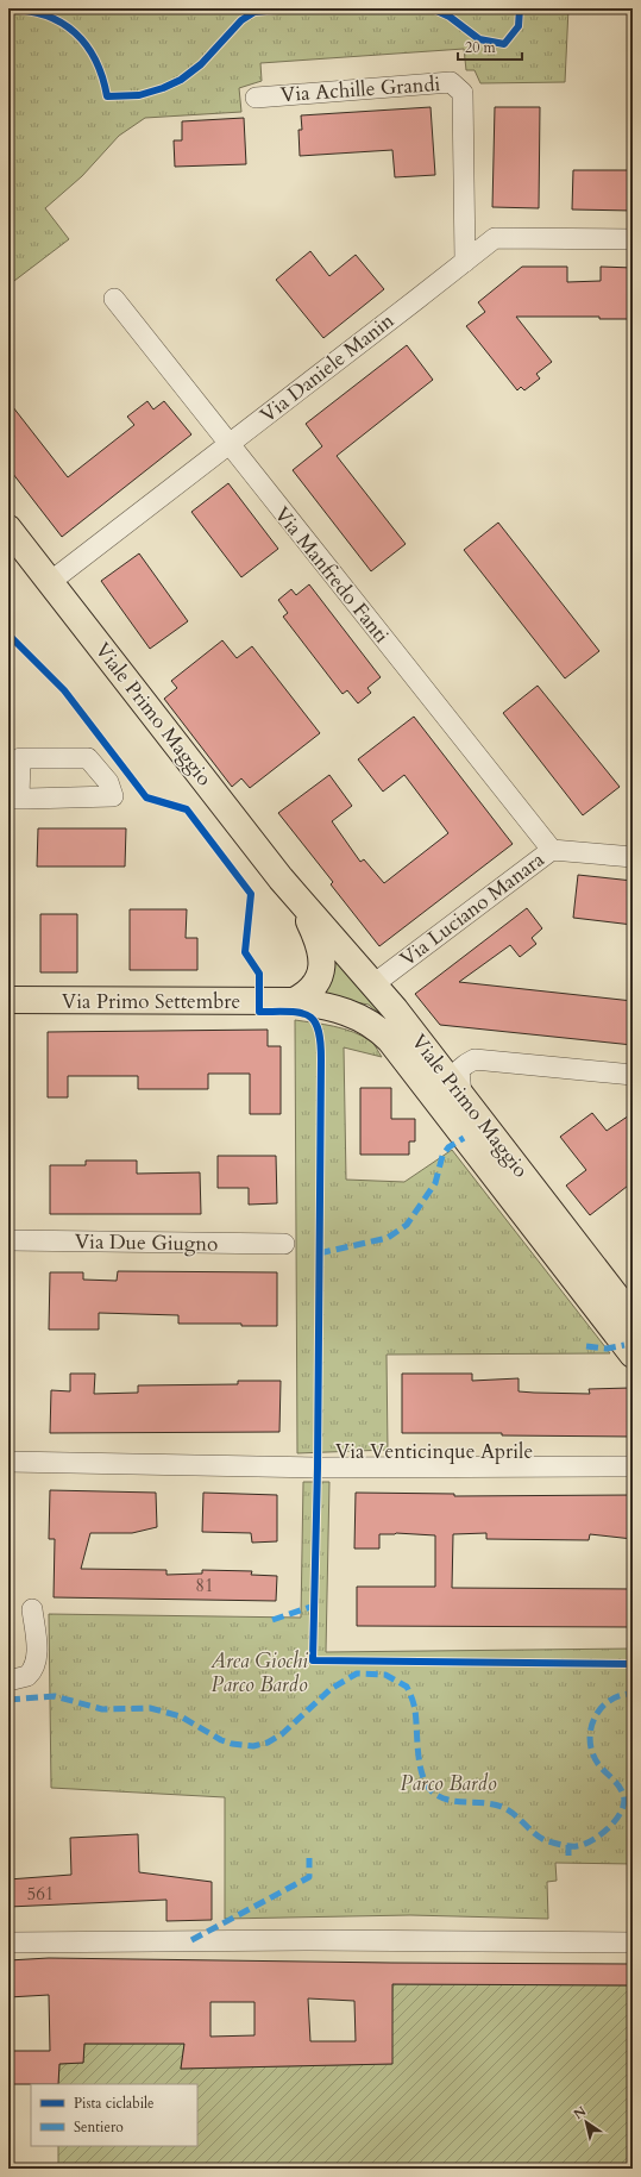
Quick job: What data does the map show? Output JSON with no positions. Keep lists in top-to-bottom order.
{
  "streets": {
    "main road": ["Viale Primo Maggio", "Via Primo Settembre"],
    "street": [
      "Via Achille Grandi",
      "Via Daniele Manin",
      "Via Manfredo Fanti",
      "Via Luciano Manara",
      "Via Due Giugno",
      "Via Venticinque Aprile"
    ]
  },
  "crossings": [
    ["Via Achille Grandi", "Via Daniele Manin"],
    ["Via Daniele Manin", "Via Manfredo Fanti"],
    ["Via Daniele Manin", "Viale Primo Maggio"],
    ["Via Manfredo Fanti", "Via Luciano Manara"],
    ["Viale Primo Maggio", "Via Luciano Manara"],
    ["Viale Primo Maggio", "Via Primo Settembre"]
  ],
  "parks": ["Area Giochi Parco Bardo", "Parco Bardo"],
  "house_numbers": ["81", "561"],
  "legend": ["Pista ciclabile", "Sentiero"],
  "scale_bar": "20 m",
  "north": "top left"
}
